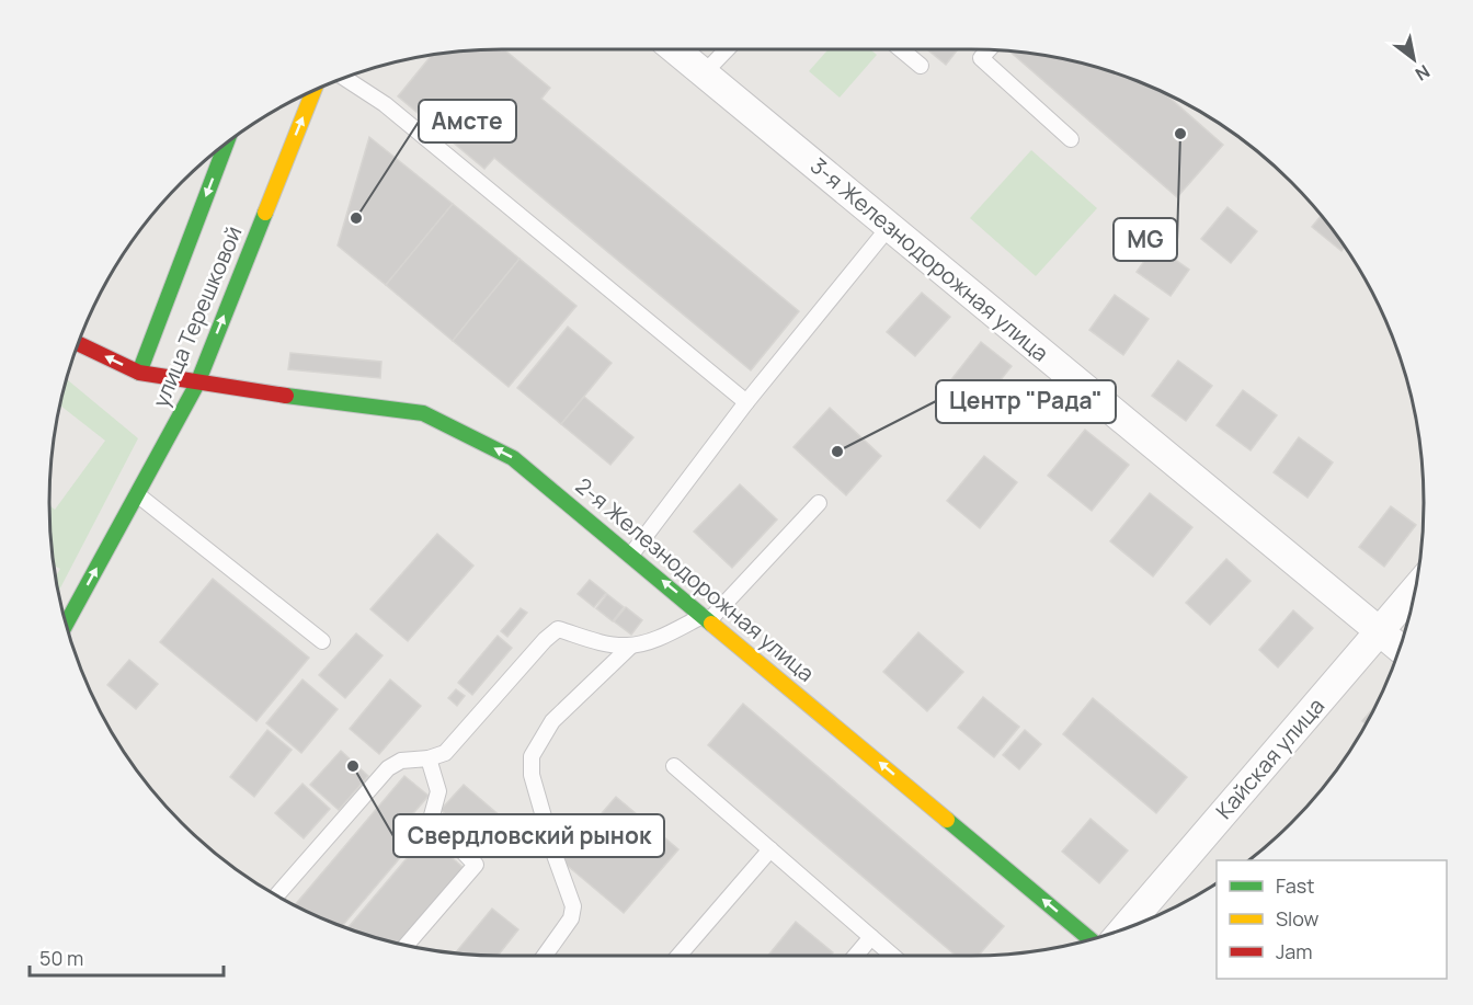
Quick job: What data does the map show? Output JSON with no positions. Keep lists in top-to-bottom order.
{
  "streets": {
    "main road": ["улица Терешковой", "2-я Железнодорожная улица"],
    "street": ["3-я Железнодорожная улица", "Кайская улица"]
  },
  "crossings": [
    ["3-я Железнодорожная улица", "Кайская улица"],
    ["улица Терешковой", "2-я Железнодорожная улица"]
  ],
  "one_way": ["2-я Железнодорожная улица"],
  "places": [
    "MG",
    "Амсте",
    "Центр \"Рада\"",
    "Свердловский рынок"
  ],
  "legend": ["Fast", "Slow", "Jam"],
  "scale_bar": "50 m",
  "north": "bottom right"
}
